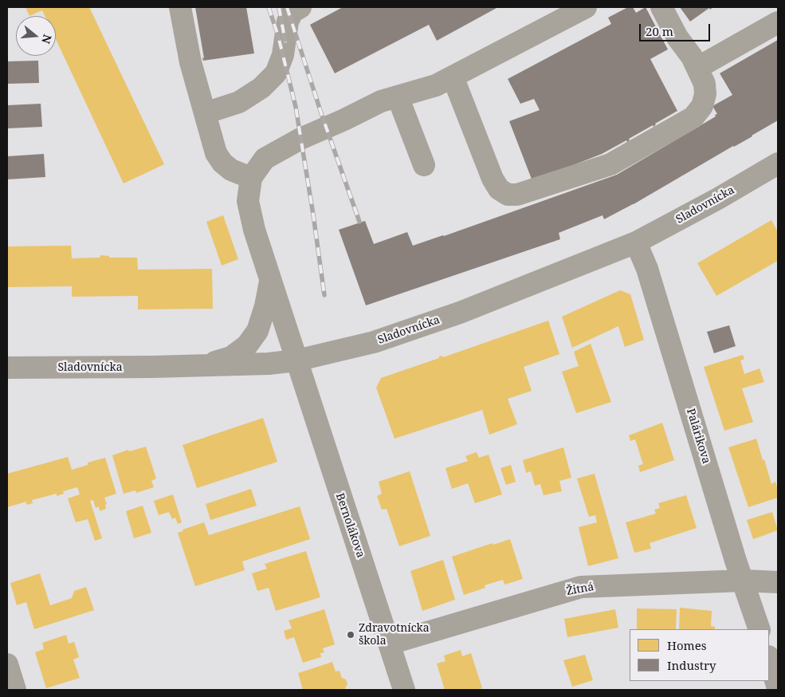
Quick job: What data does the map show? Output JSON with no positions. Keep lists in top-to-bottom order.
{
  "streets": {
    "street": [
      "Sladovnícka",
      "Palárikova",
      "Bernolákova",
      "Žitná"
    ]
  },
  "crossings": [
    ["Sladovnícka", "Palárikova"],
    ["Sladovnícka", "Bernolákova"],
    ["Palárikova", "Žitná"],
    ["Bernolákova", "Žitná"]
  ],
  "places": ["Zdravotnícka škola"],
  "legend": ["Homes", "Industry"],
  "scale_bar": "20 m",
  "north": "right"
}
